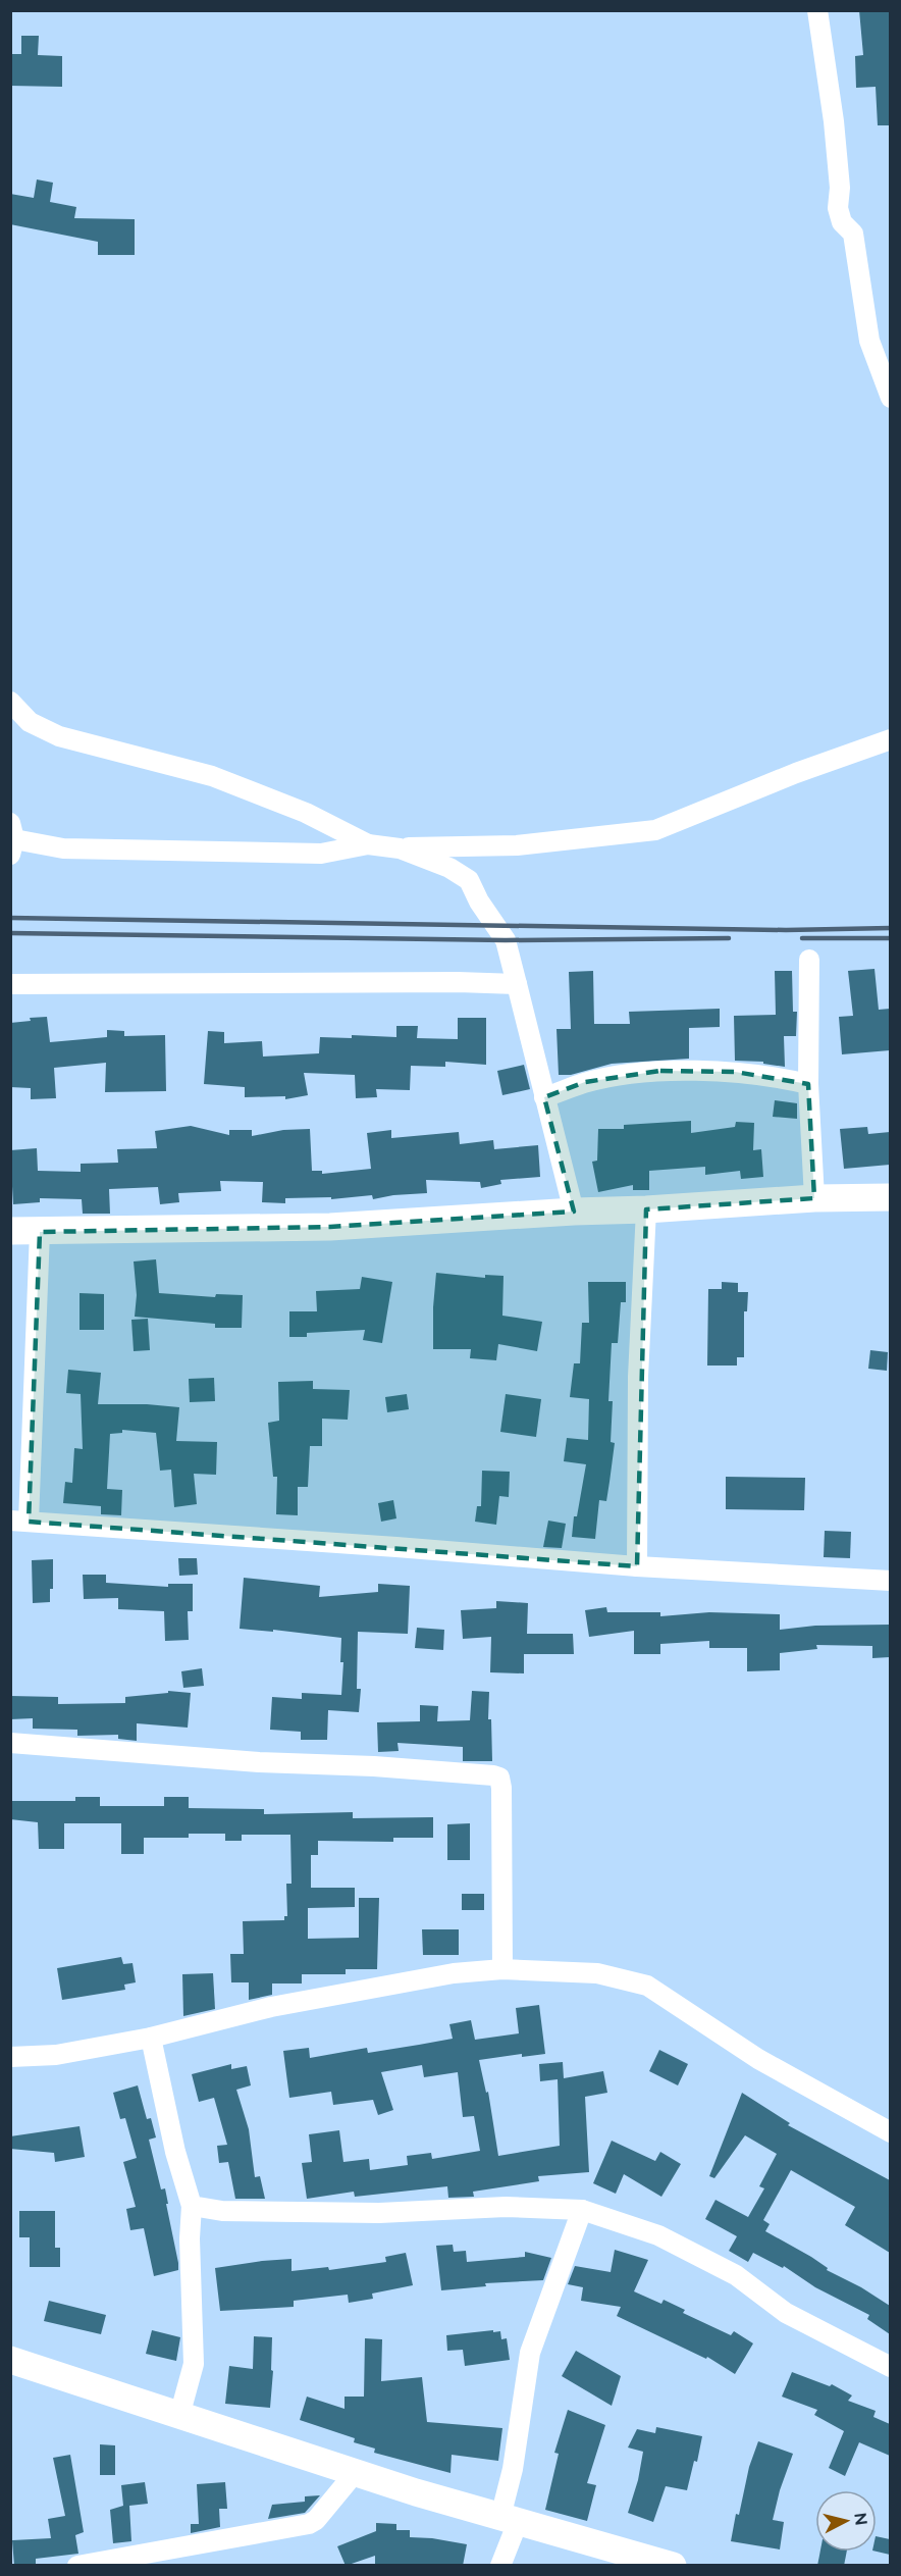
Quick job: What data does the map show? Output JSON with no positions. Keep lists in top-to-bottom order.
{
  "north": "right"
}
